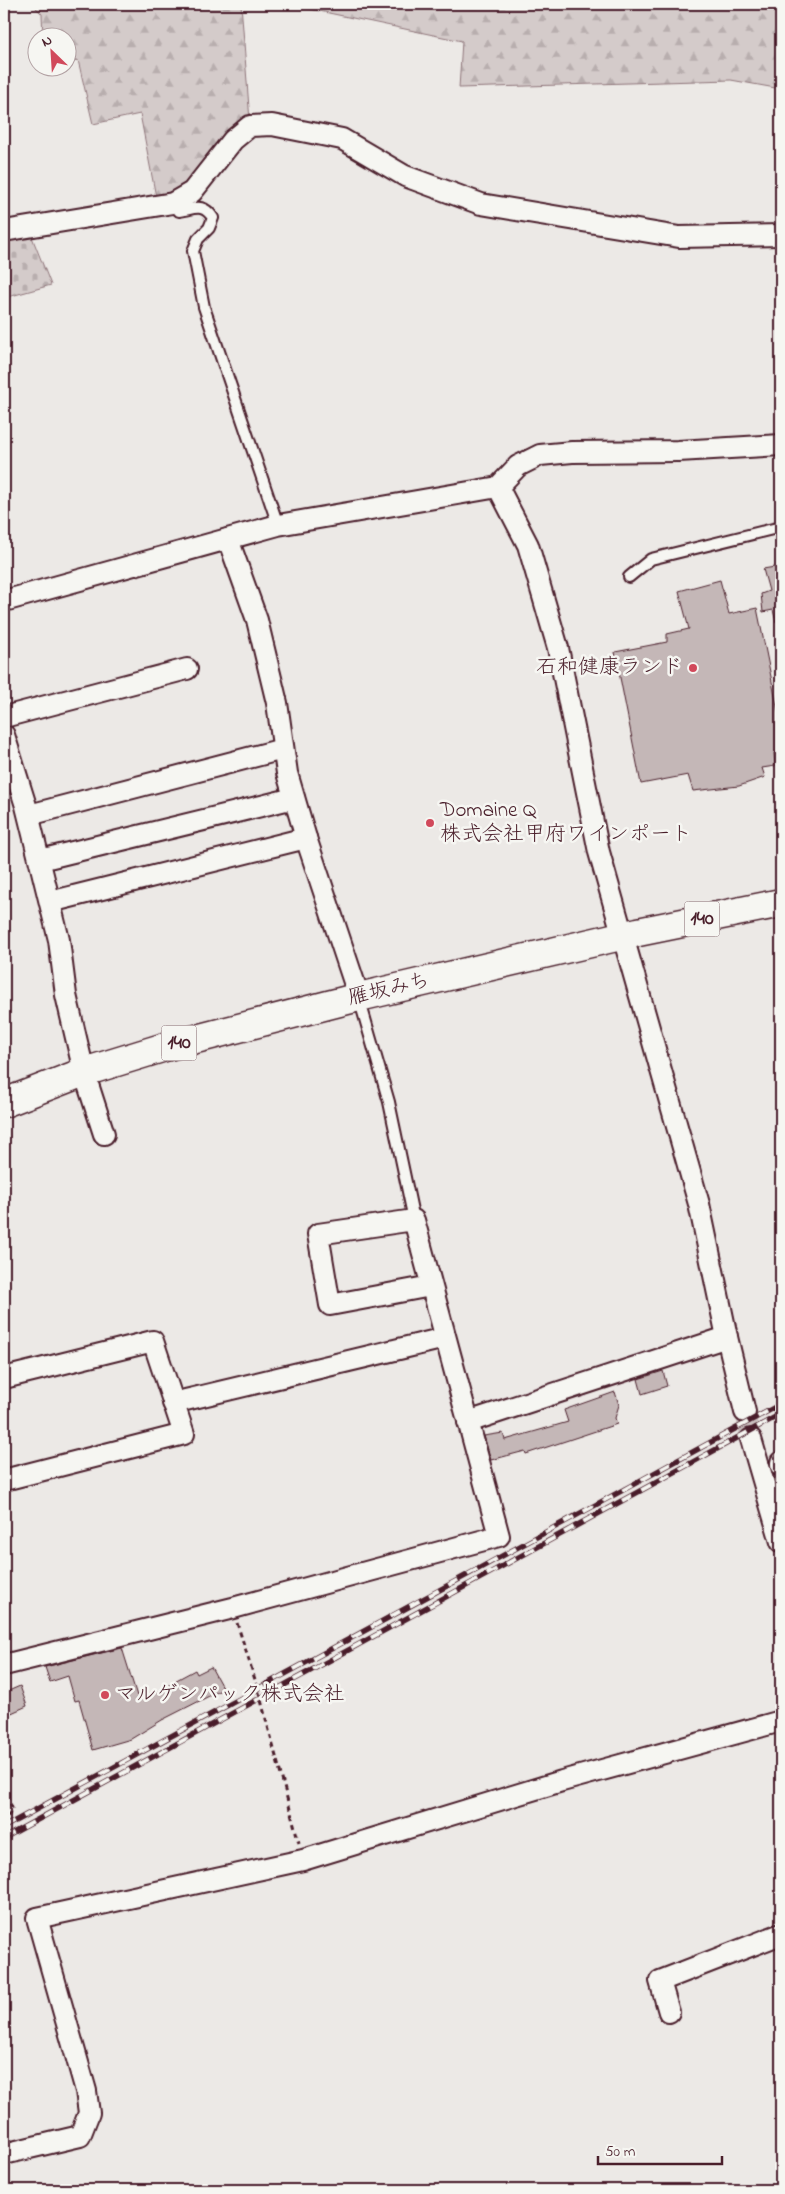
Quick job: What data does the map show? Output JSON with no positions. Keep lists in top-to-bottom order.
{
  "streets": {
    "highway": ["140", "雁坂みち"]
  },
  "places": ["石和健康ランド", "Domaine Q 株式会社甲府ワインポート", "マルゲンパック株式会社"],
  "scale_bar": "50 m",
  "north": "top left"
}
